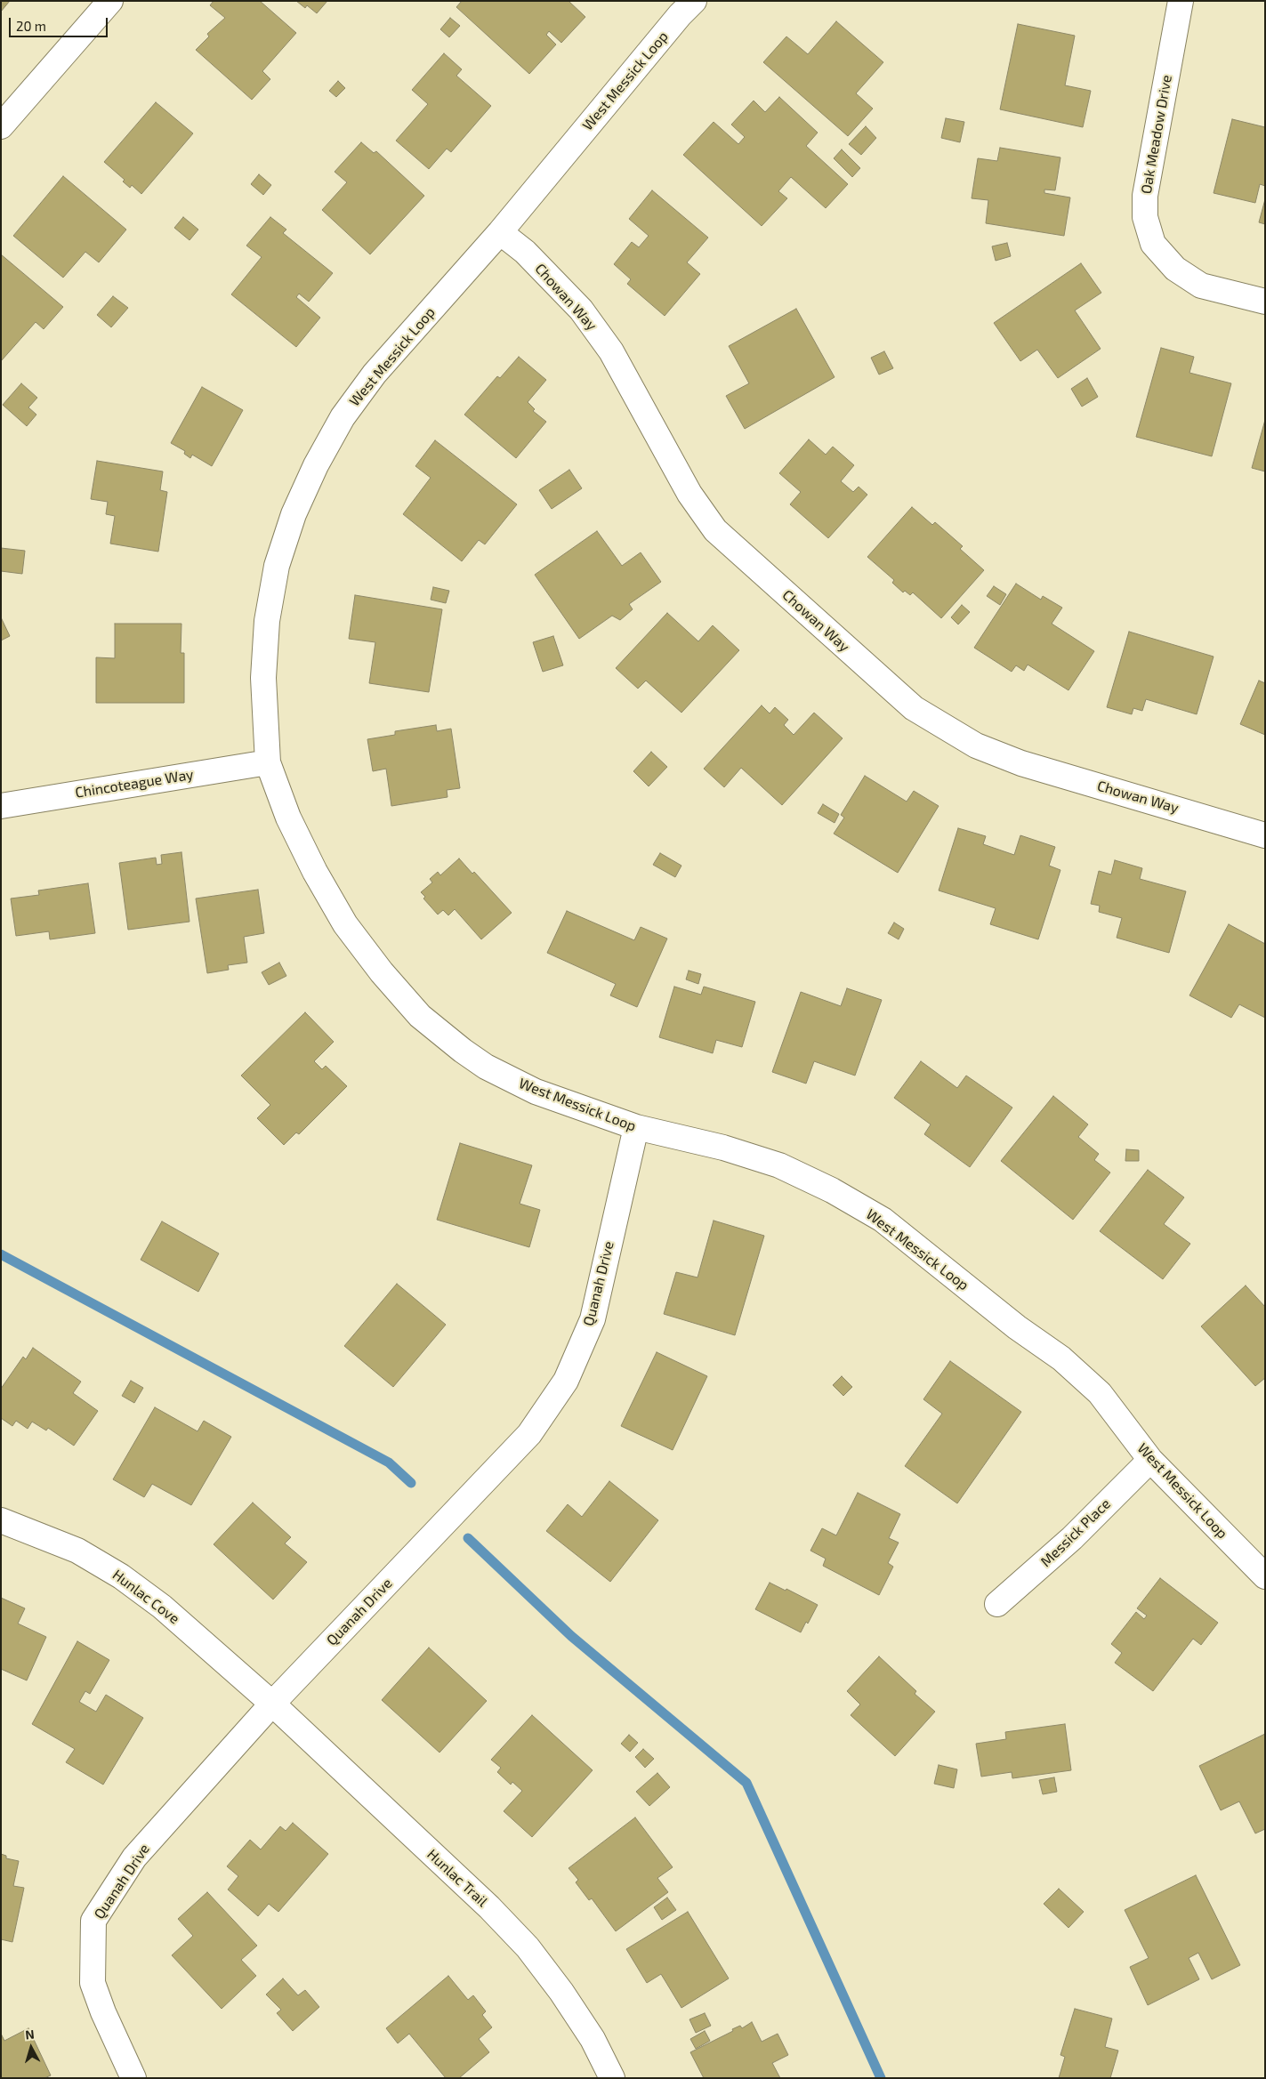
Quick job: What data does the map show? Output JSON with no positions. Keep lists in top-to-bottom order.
{
  "streets": {
    "street": [
      "West Messick Loop",
      "Oak Meadow Drive",
      "Chowan Way",
      "Chincoteague Way",
      "Quanah Drive",
      "Messick Place",
      "Hunlac Cove",
      "Hunlac Trail"
    ]
  },
  "crossings": [
    ["West Messick Loop", "Chowan Way"],
    ["West Messick Loop", "Chincoteague Way"],
    ["West Messick Loop", "Quanah Drive"],
    ["West Messick Loop", "Messick Place"],
    ["Quanah Drive", "Hunlac Cove"],
    ["Quanah Drive", "Hunlac Trail"],
    ["Hunlac Cove", "Hunlac Trail"]
  ],
  "scale_bar": "20 m",
  "north": "top"
}
